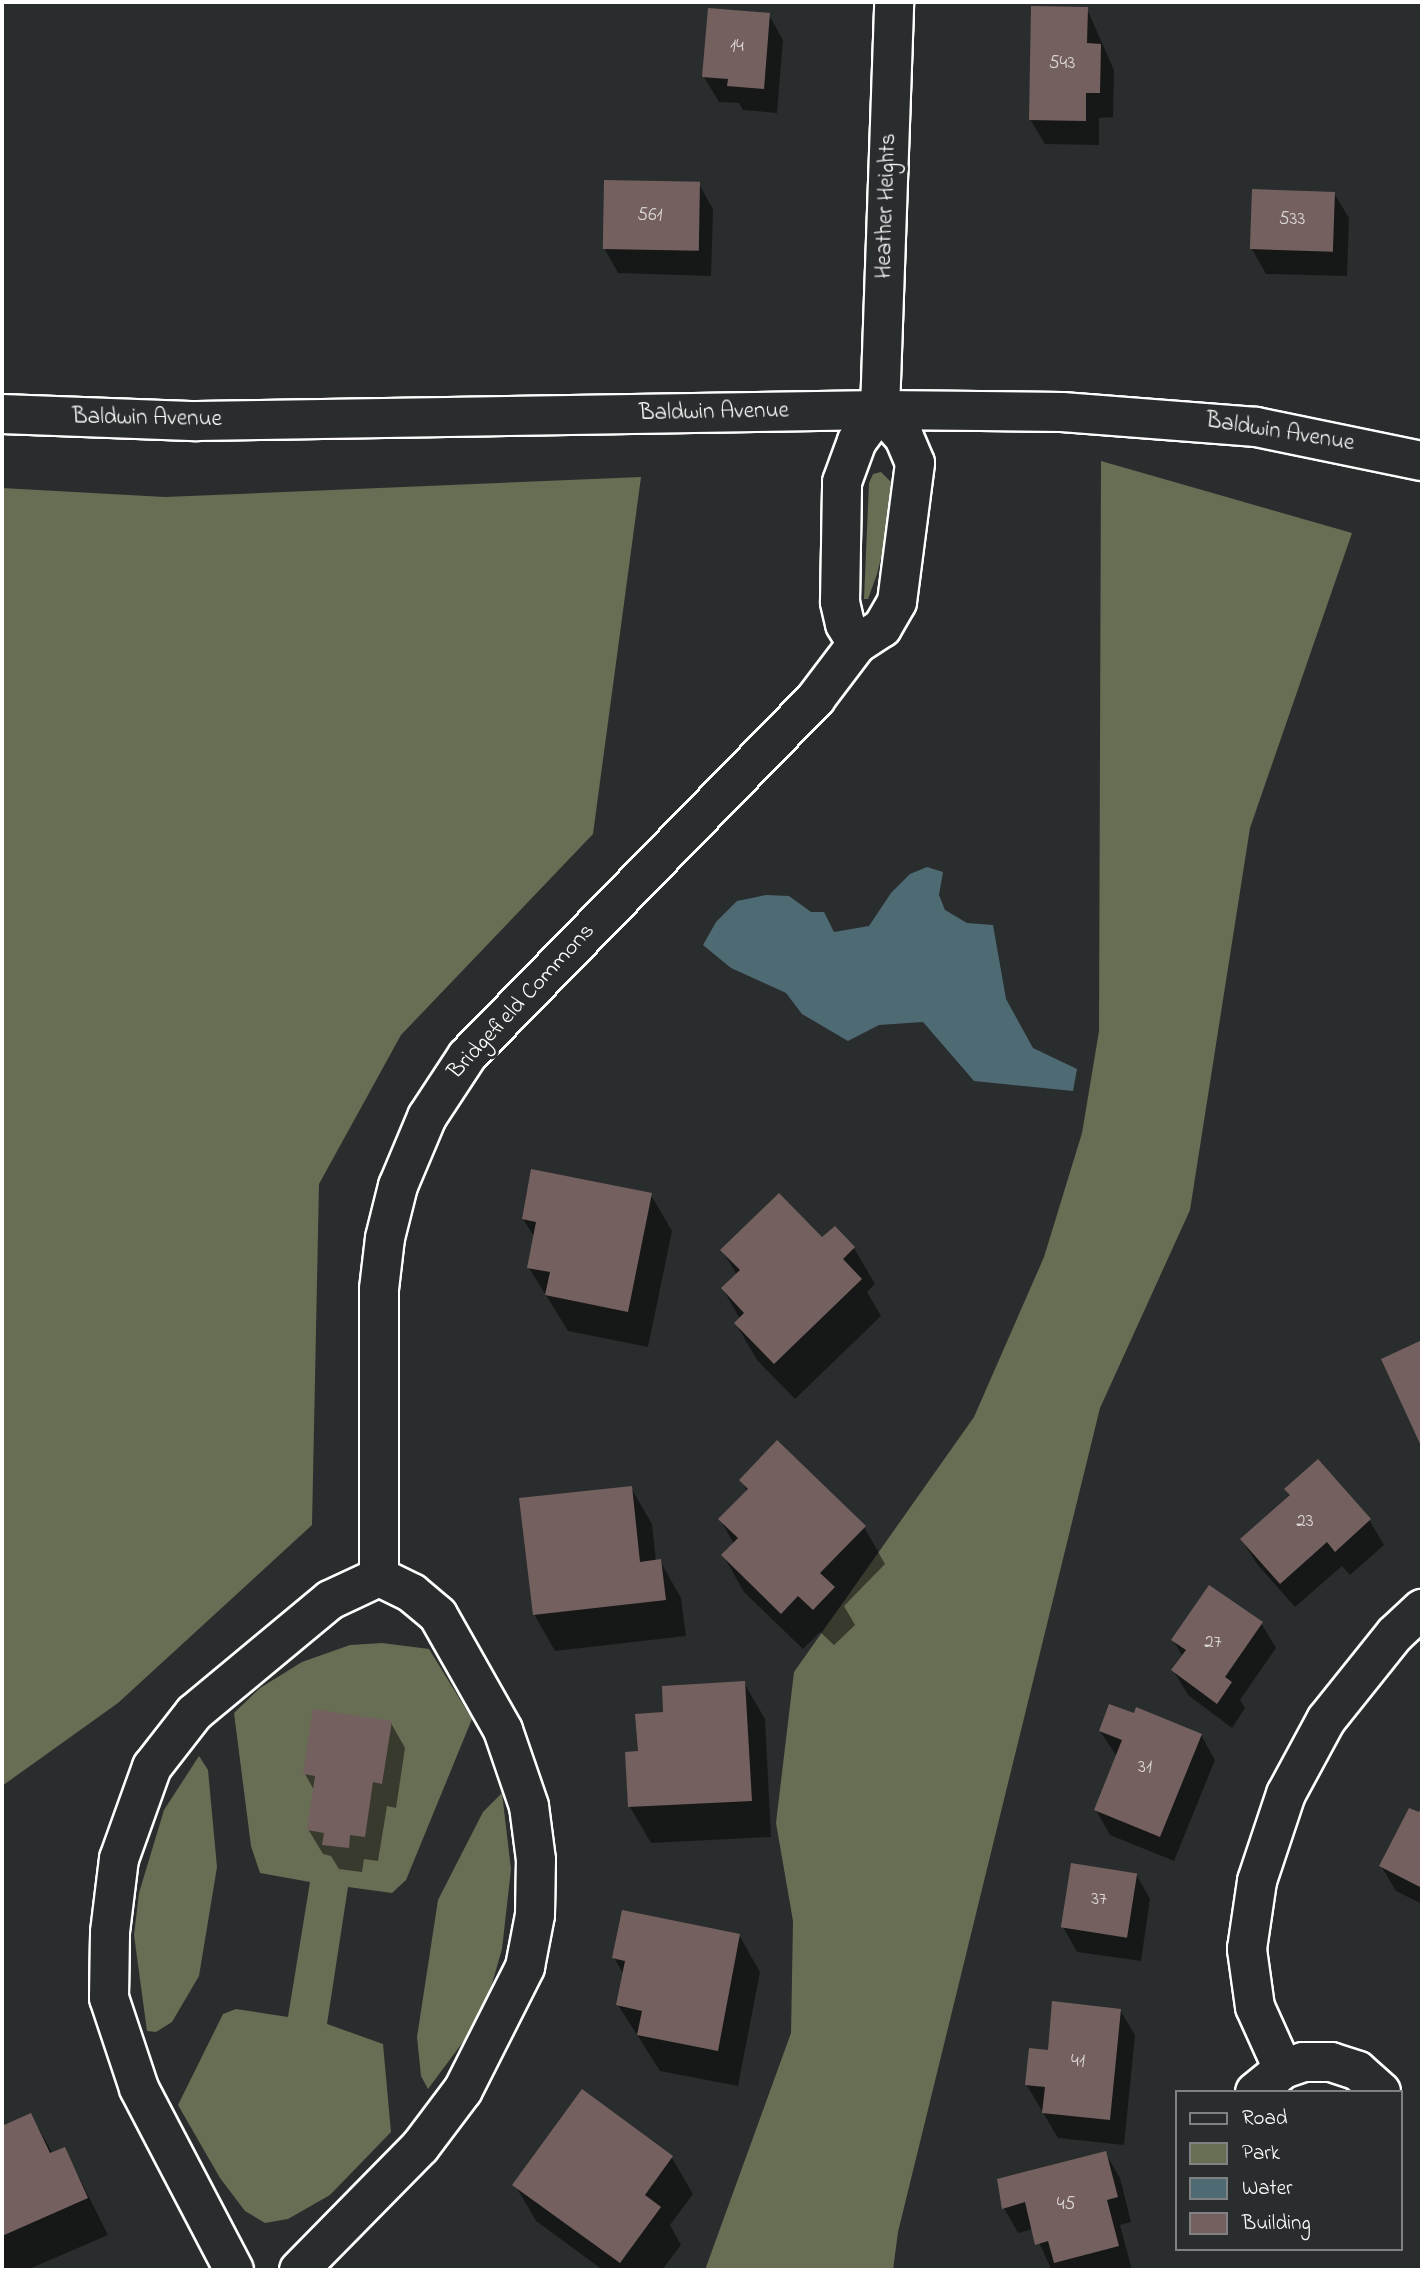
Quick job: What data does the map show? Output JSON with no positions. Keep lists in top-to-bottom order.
{
  "streets": {
    "street": ["Heather Heights", "Baldwin Avenue", "Bridgefield Commons"]
  },
  "crossings": [
    ["Heather Heights", "Baldwin Avenue"],
    ["Heather Heights", "Bridgefield Commons"],
    ["Baldwin Avenue", "Bridgefield Commons"]
  ],
  "house_numbers": [
    "14",
    "543",
    "561",
    "533",
    "23",
    "27",
    "31",
    "37",
    "41",
    "45"
  ],
  "legend": [
    "Road",
    "Park",
    "Water",
    "Building"
  ]
}
